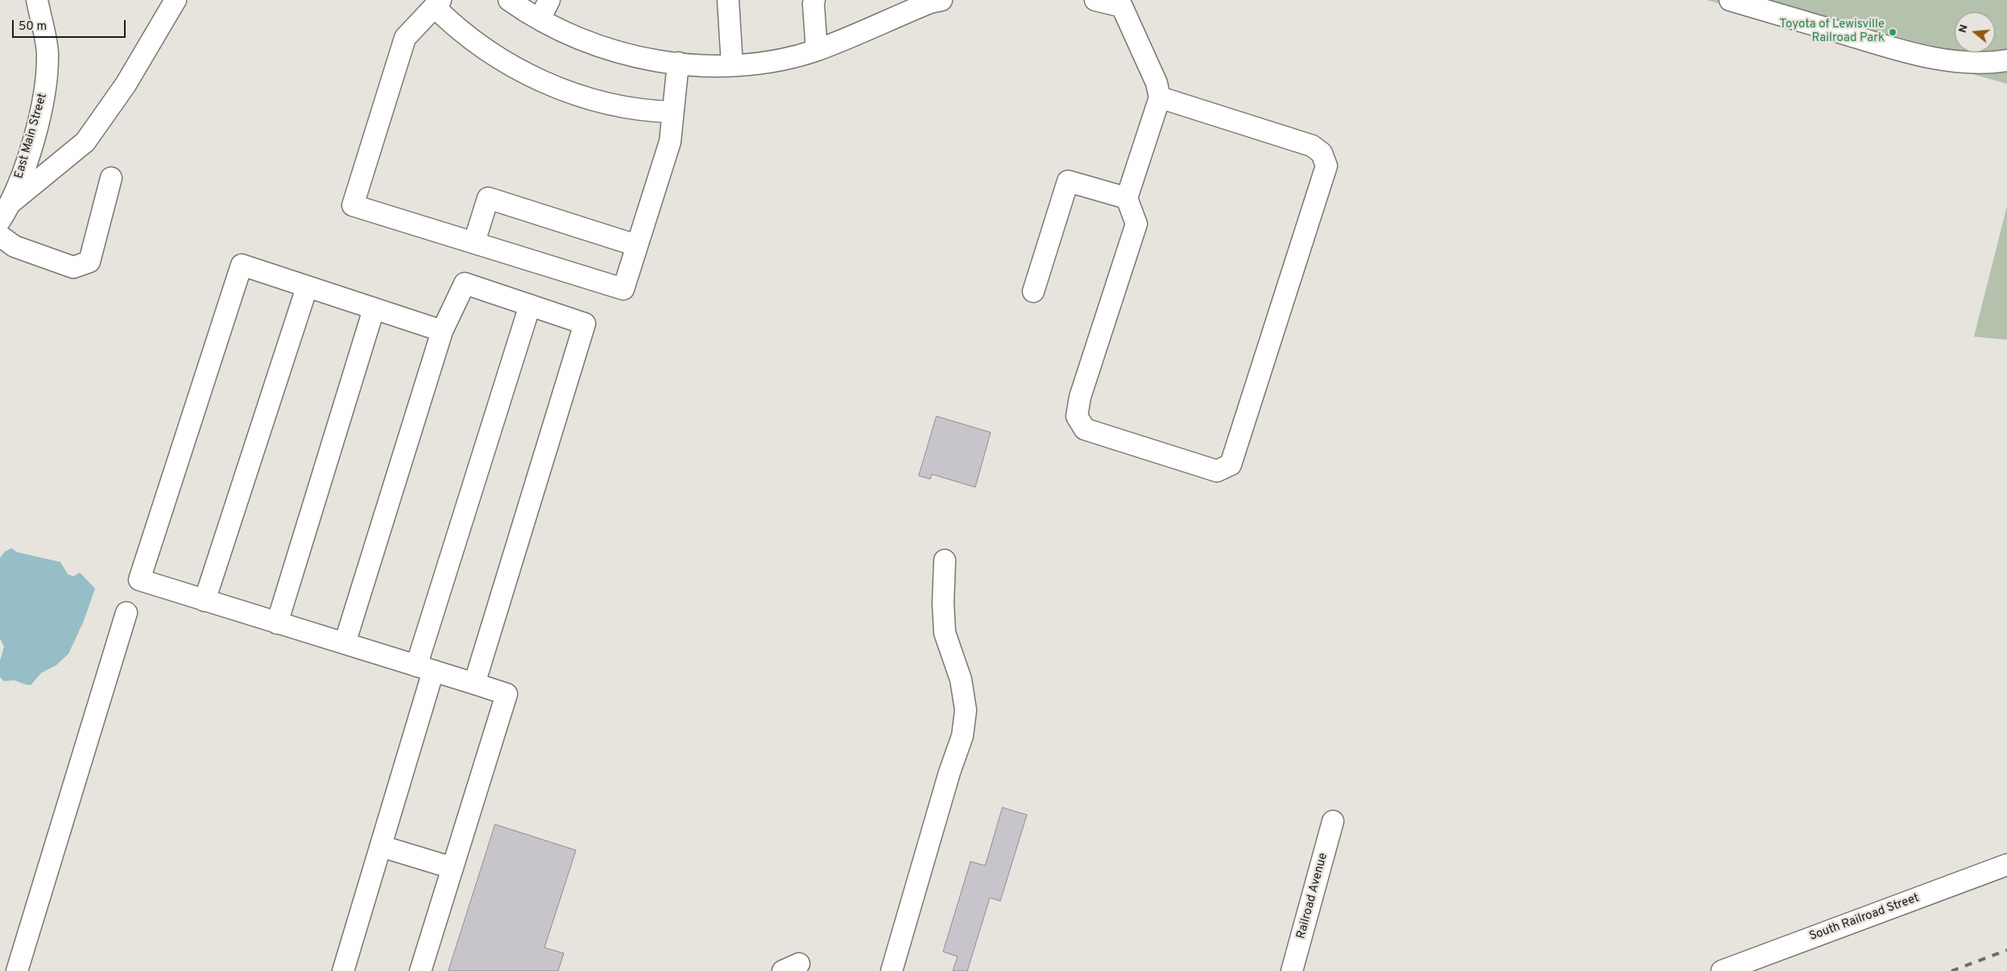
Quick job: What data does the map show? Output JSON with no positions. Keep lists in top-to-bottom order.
{
  "streets": {
    "street": ["East Main Street", "Railroad Avenue", "South Railroad Street"]
  },
  "places": ["Toyota of Lewisville Railroad Park"],
  "scale_bar": "50 m",
  "north": "left"
}
